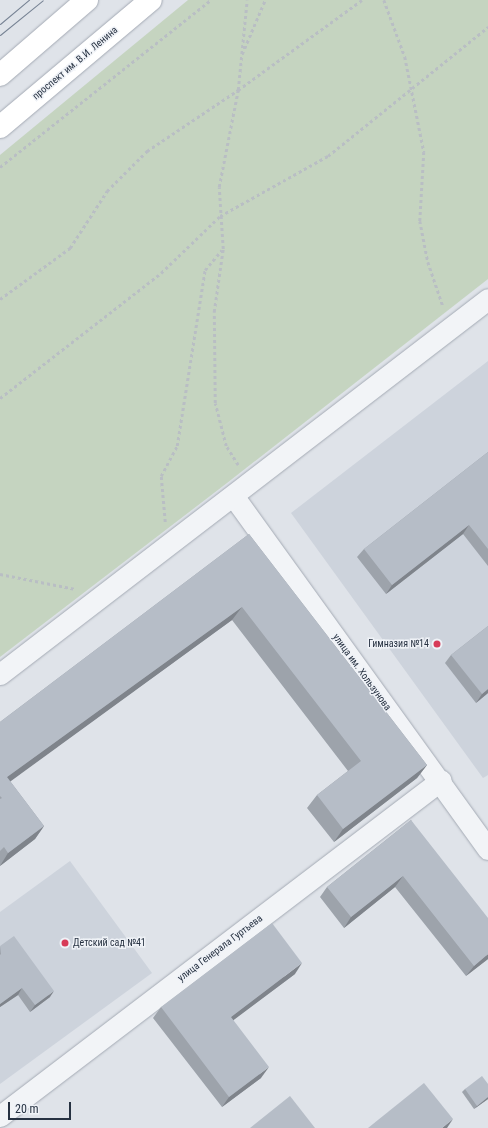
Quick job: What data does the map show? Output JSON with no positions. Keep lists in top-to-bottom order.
{
  "streets": {
    "main road": ["проспект им. В.И. Ленина"],
    "street": ["улица им. Хользунова", "улица Генерала Гуртьева"]
  },
  "crossings": [
    ["улица им. Хользунова", "улица Генерала Гуртьева"]
  ],
  "places": ["Гимназия №14", "Детский сад №41"],
  "scale_bar": "20 m"
}
